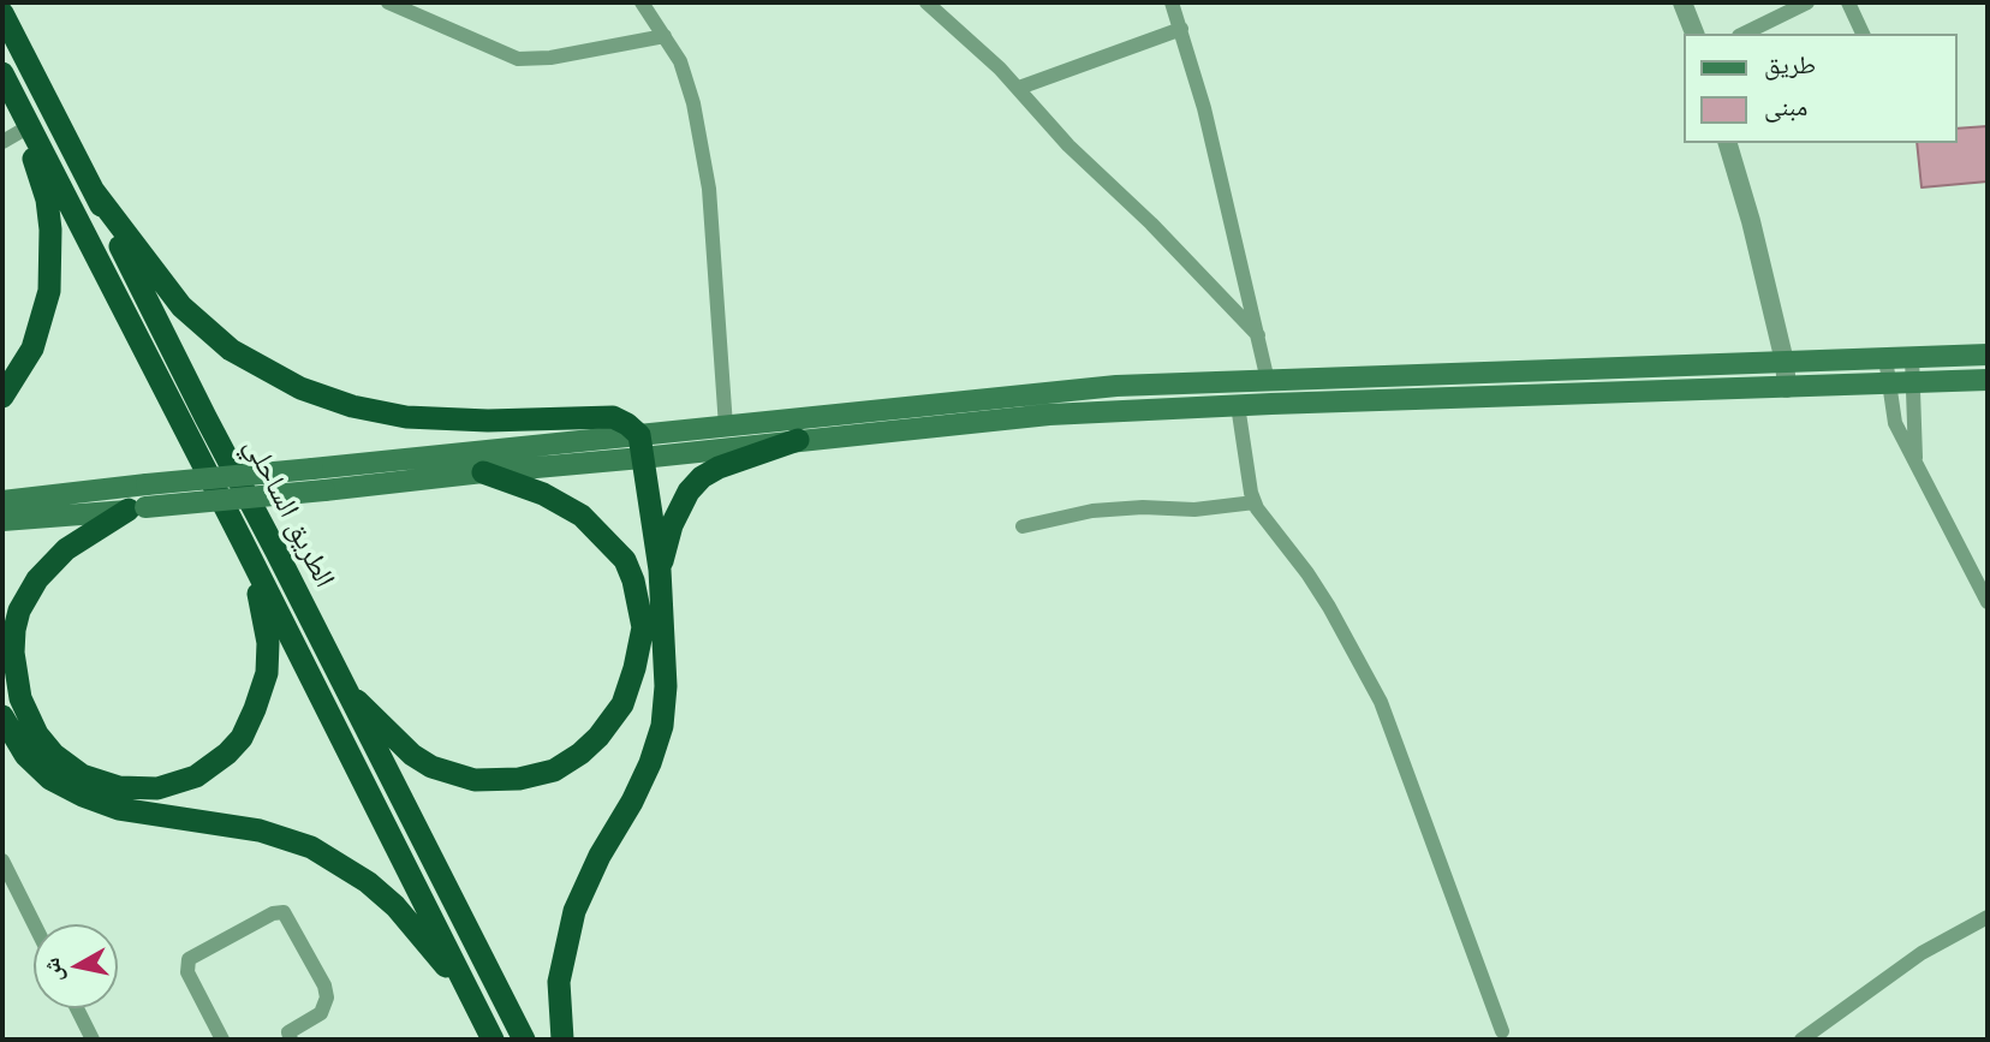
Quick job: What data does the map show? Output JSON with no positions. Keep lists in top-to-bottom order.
{
  "streets": {
    "highway": ["الطريق الساحلي"]
  },
  "legend": ["طريق", "مبنى"],
  "north": "left"
}
